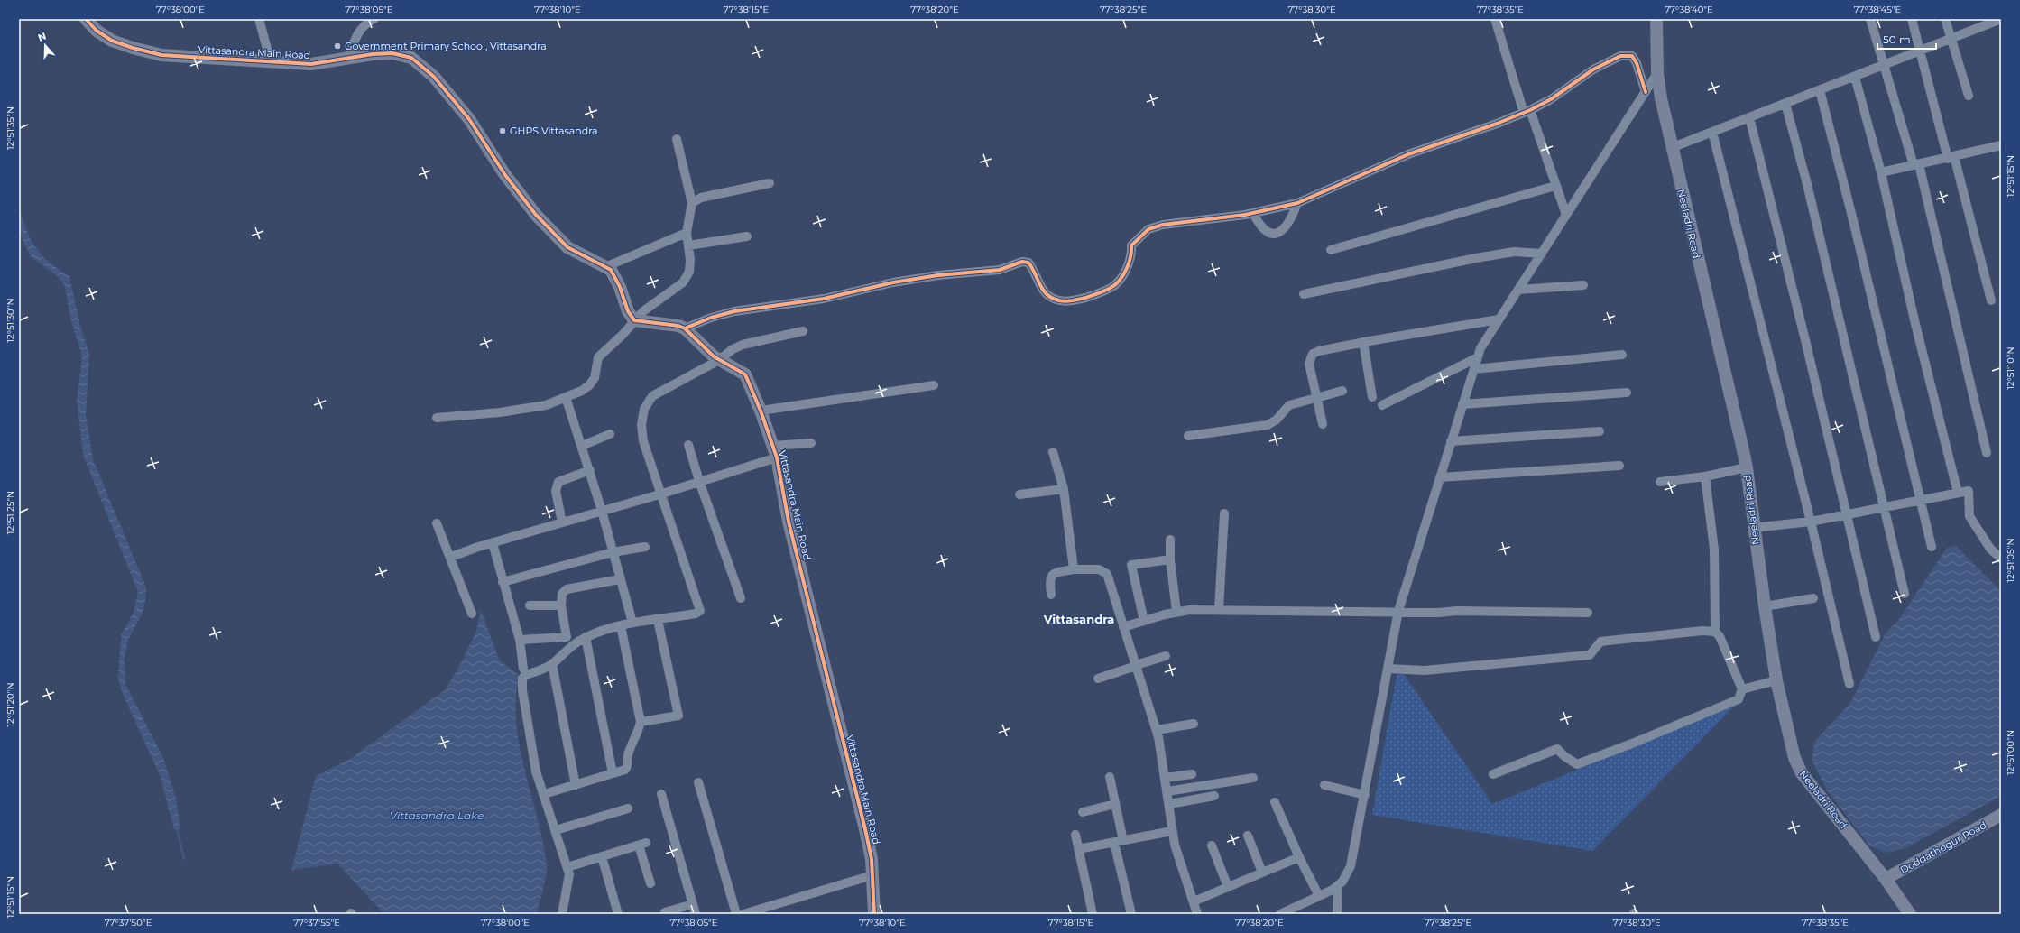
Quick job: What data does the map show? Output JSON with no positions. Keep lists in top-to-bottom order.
{
  "streets": {
    "street": ["Vittasandra Main Road", "Neeladri Road", "Doddathogur Road"]
  },
  "crossings": [
    ["Neeladri Road", "Doddathogur Road"]
  ],
  "districts": ["Vittasandra"],
  "water": ["Vittasandra Lake"],
  "places": ["Government Primary School, Vittasandra", "GHPS Vittasandra"],
  "scale_bar": "50 m",
  "north": "top",
  "coordinates": [
    "77°38'00\"E",
    "77°38'05\"E",
    "77°38'10\"E",
    "77°38'15\"E",
    "77°38'20\"E",
    "77°38'25\"E",
    "77°38'30\"E",
    "77°38'35\"E",
    "77°38'40\"E",
    "77°38'45\"E",
    "12°51'35\"N",
    "12°51'15\"N",
    "12°51'30\"N",
    "12°51'10\"N",
    "12°51'25\"N",
    "12°51'05\"N",
    "12°51'20\"N",
    "12°51'00\"N",
    "77°37'50\"E",
    "77°37'55\"E"
  ]
}
